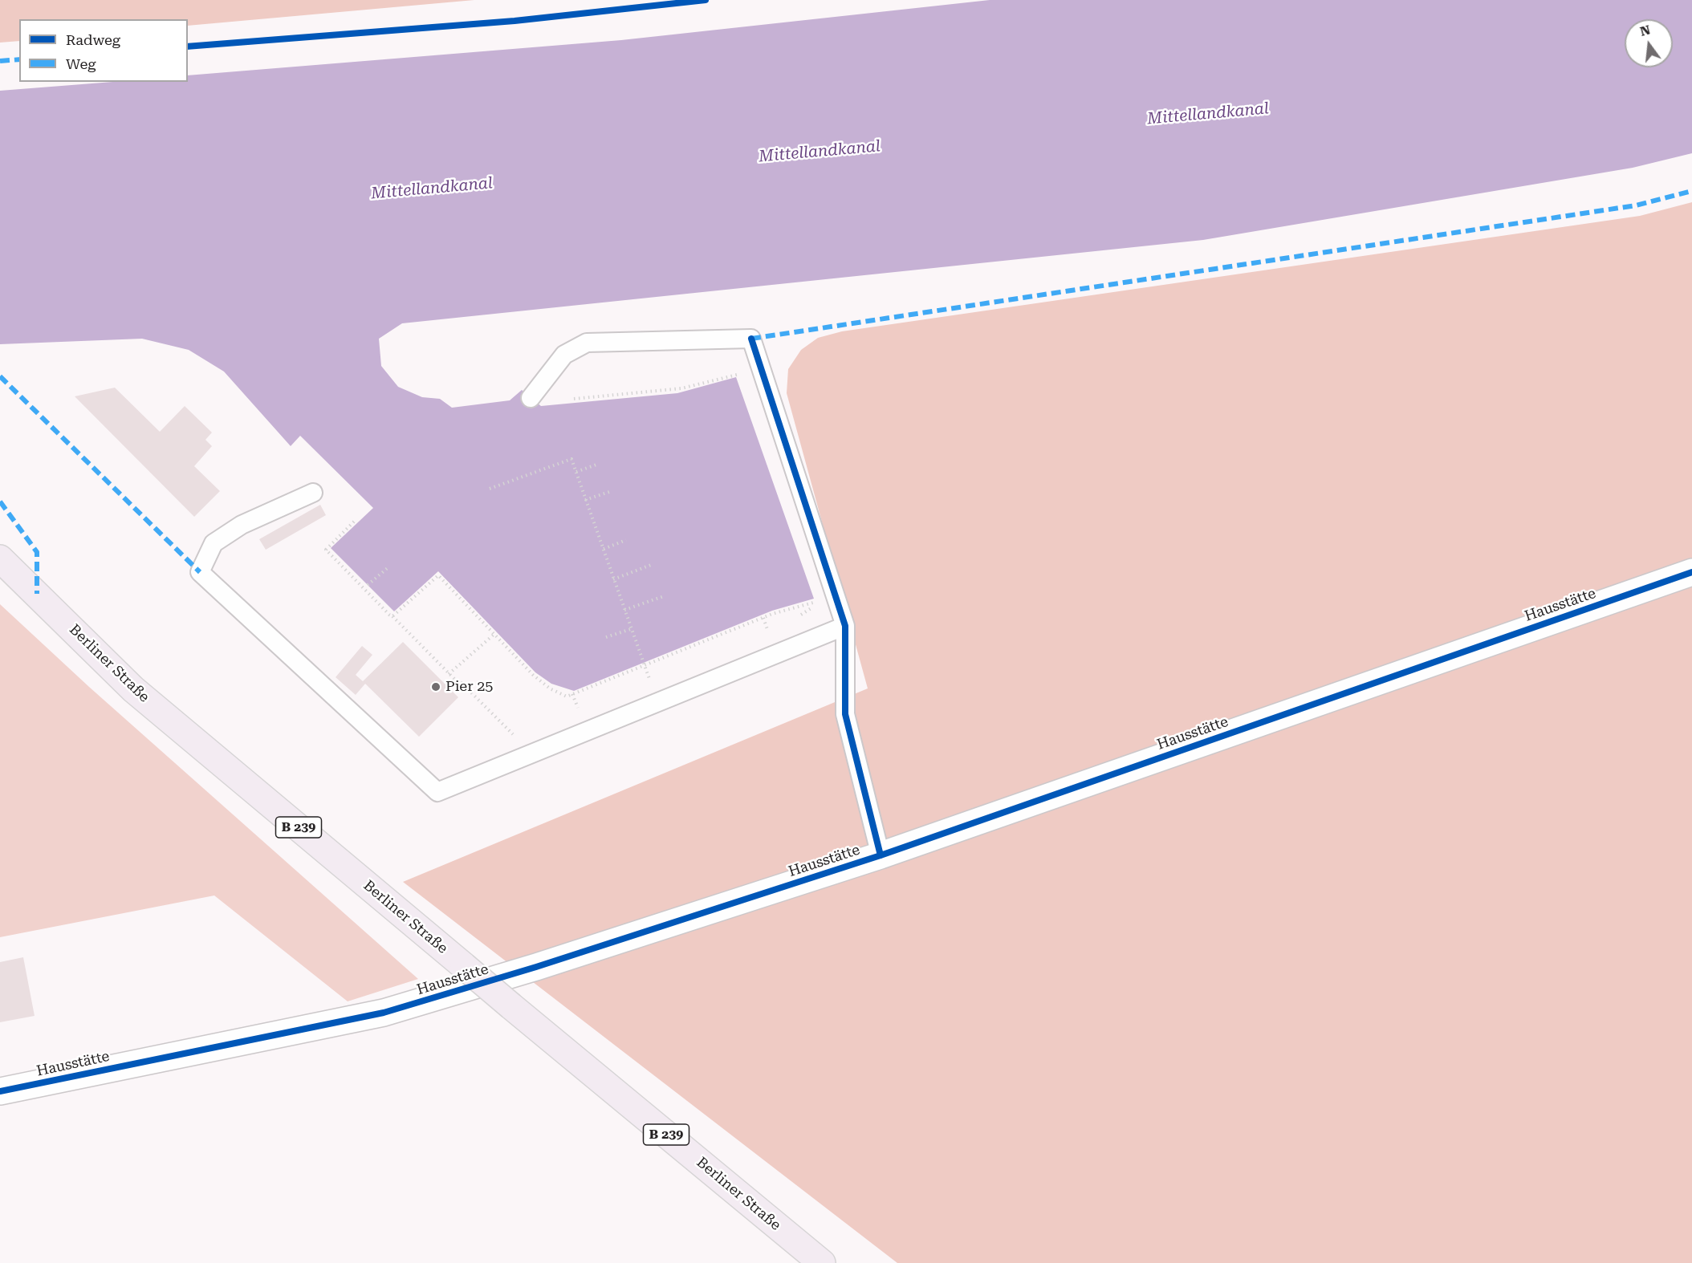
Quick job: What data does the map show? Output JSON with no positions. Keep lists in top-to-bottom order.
{
  "streets": {
    "main road": ["Berliner Straße", "B 239"],
    "street": ["Hausstätte"]
  },
  "water": ["Mittellandkanal"],
  "places": ["Pier 25"],
  "legend": ["Radweg", "Weg"],
  "north": "top"
}
